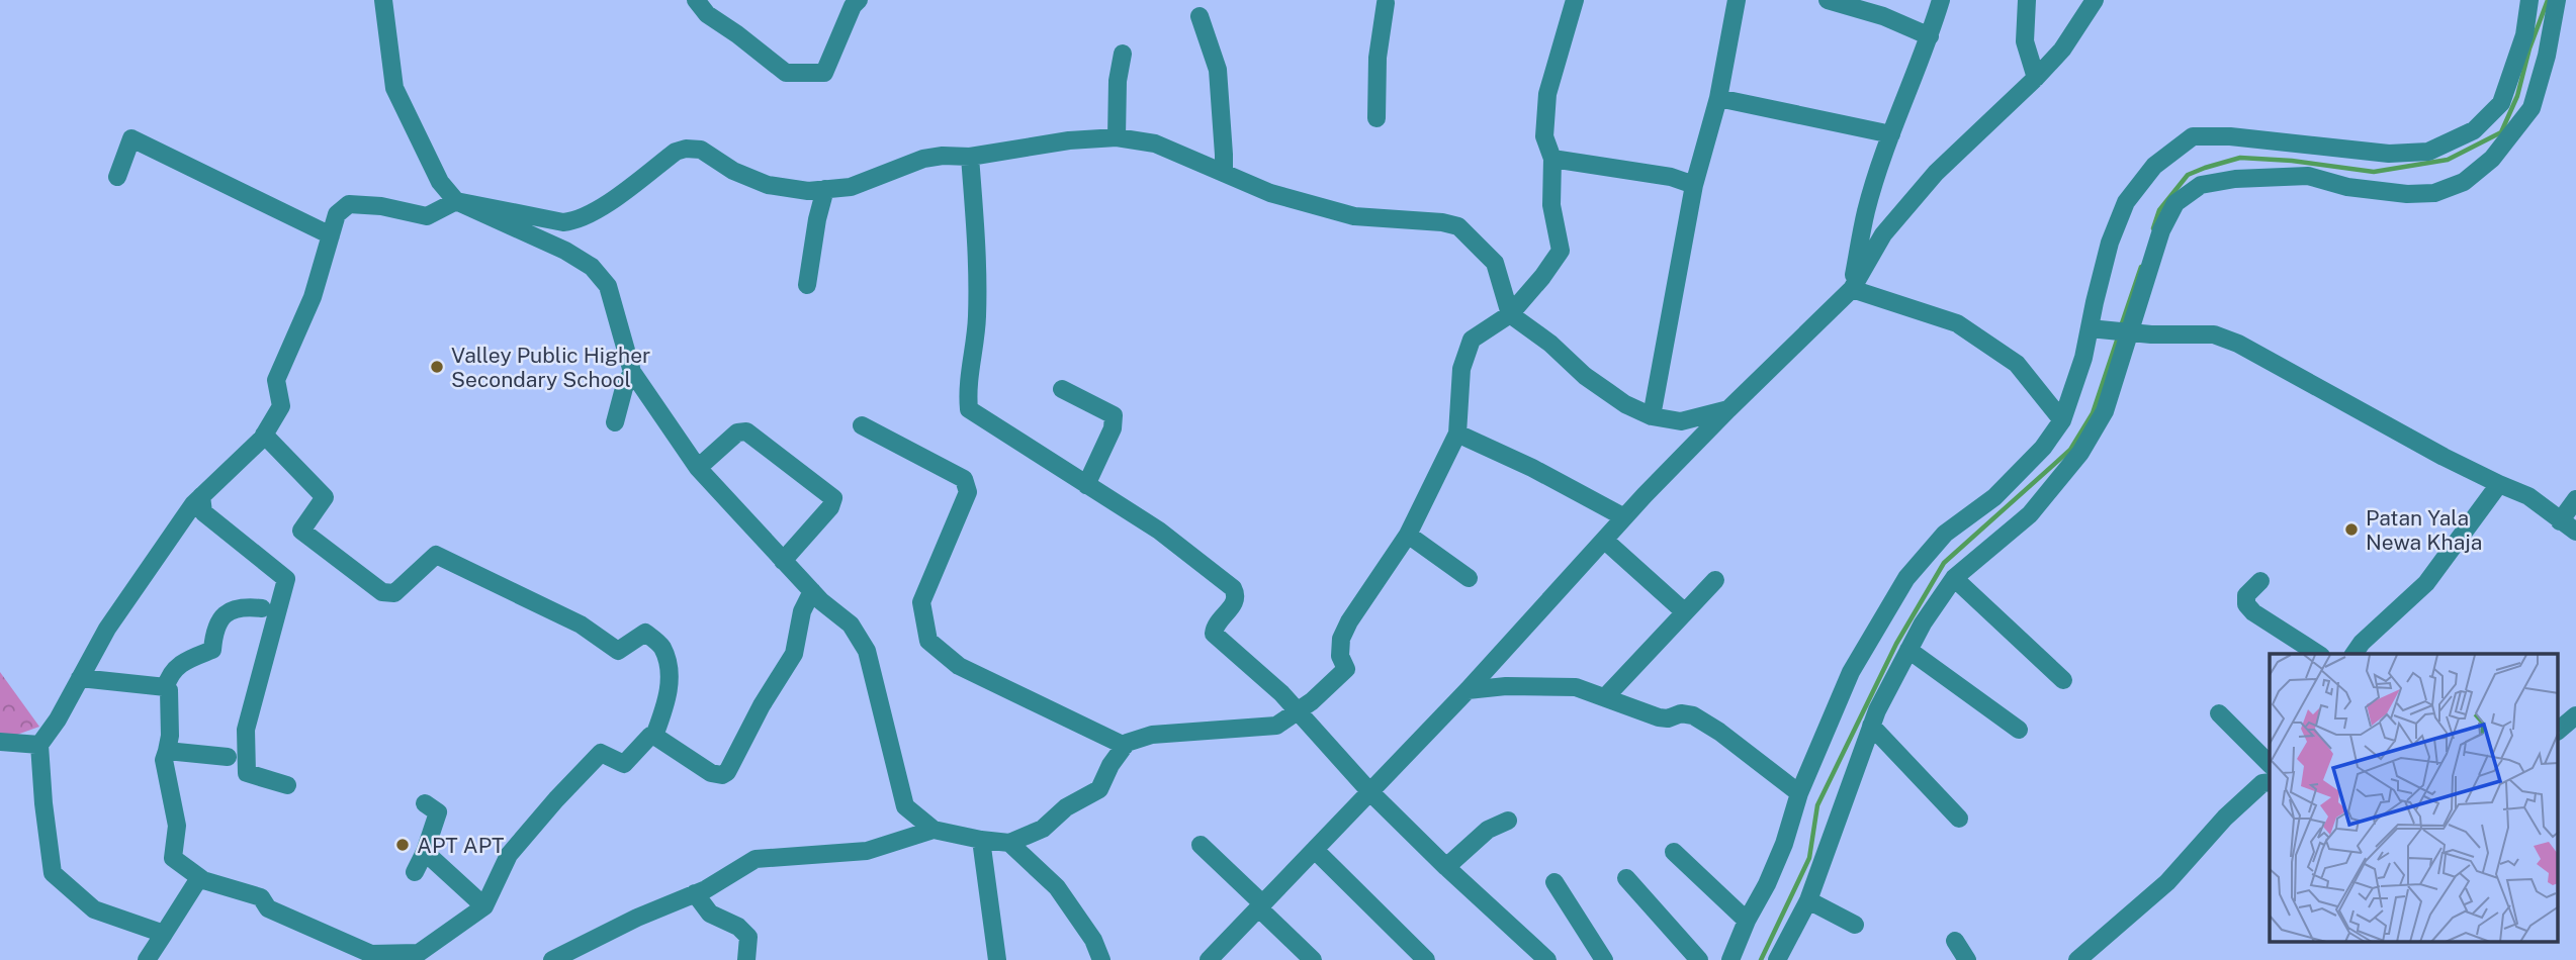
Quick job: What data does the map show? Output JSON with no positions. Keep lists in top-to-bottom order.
{
  "places": ["Valley Public Higher Secondary School", "Patan Yala Newa Khaja", "APT APT"]
}
